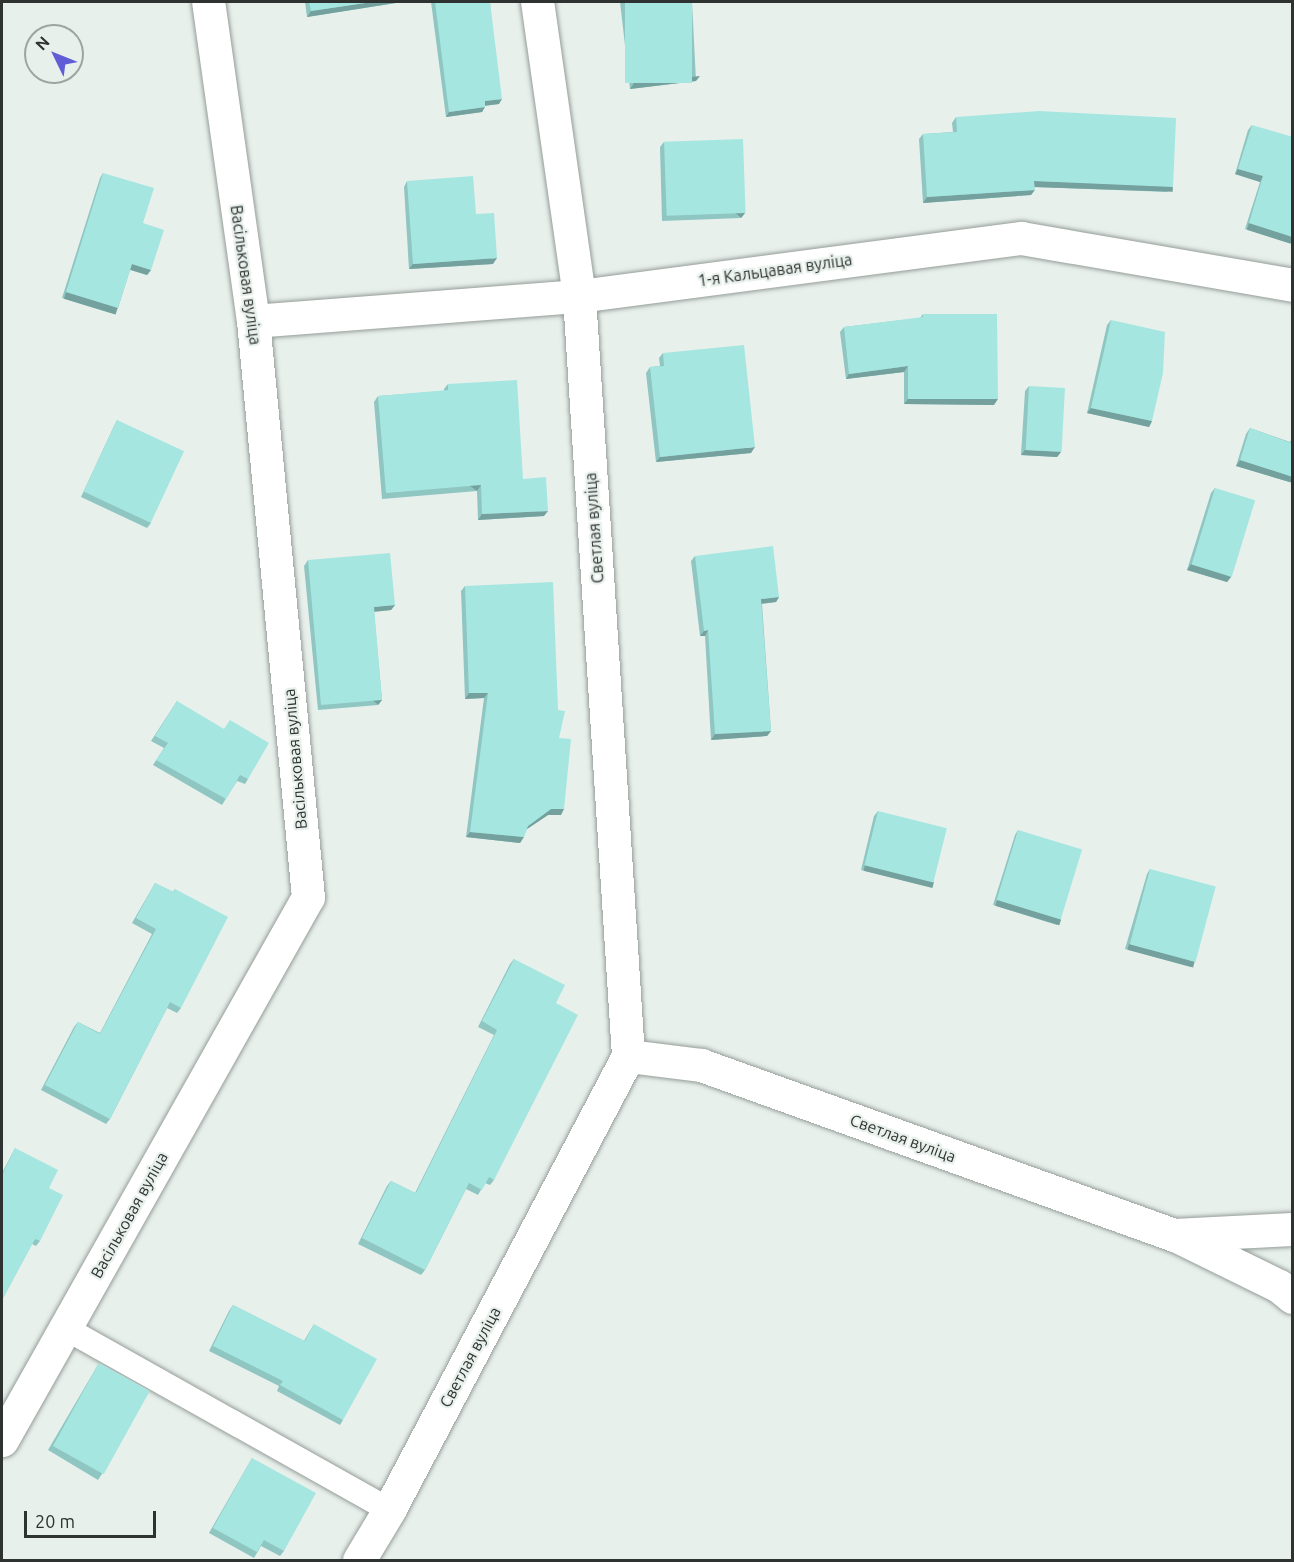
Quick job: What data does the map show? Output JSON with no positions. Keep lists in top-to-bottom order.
{
  "streets": {
    "street": ["1-я Кальцавая вуліца", "Васільковая вуліца", "Светлая вуліца"]
  },
  "crossings": [
    ["1-я Кальцавая вуліца", "Васільковая вуліца"],
    ["1-я Кальцавая вуліца", "Светлая вуліца"]
  ],
  "scale_bar": "20 m",
  "north": "top left"
}
